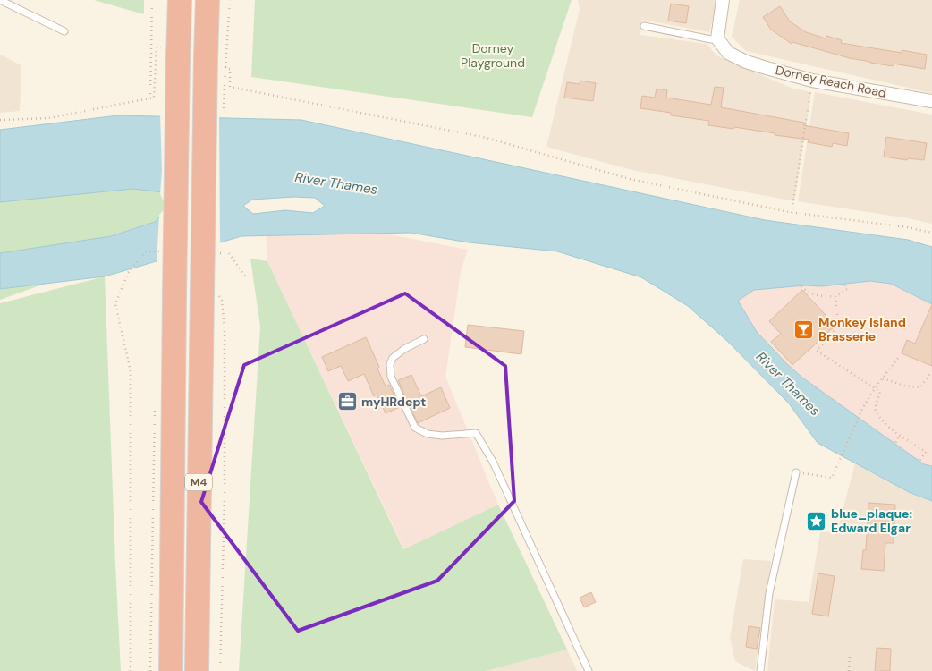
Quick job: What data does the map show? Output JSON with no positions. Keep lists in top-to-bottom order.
{
  "streets": {
    "highway": ["M4"],
    "street": ["Dorney Reach Road"]
  },
  "water": ["River Thames"],
  "parks": ["Dorney Playground"],
  "places": {
    "bar": ["Monkey Island Brasserie"],
    "office": ["myHRdept"],
    "place": ["blue_plaque: Edward Elgar"]
  }
}
